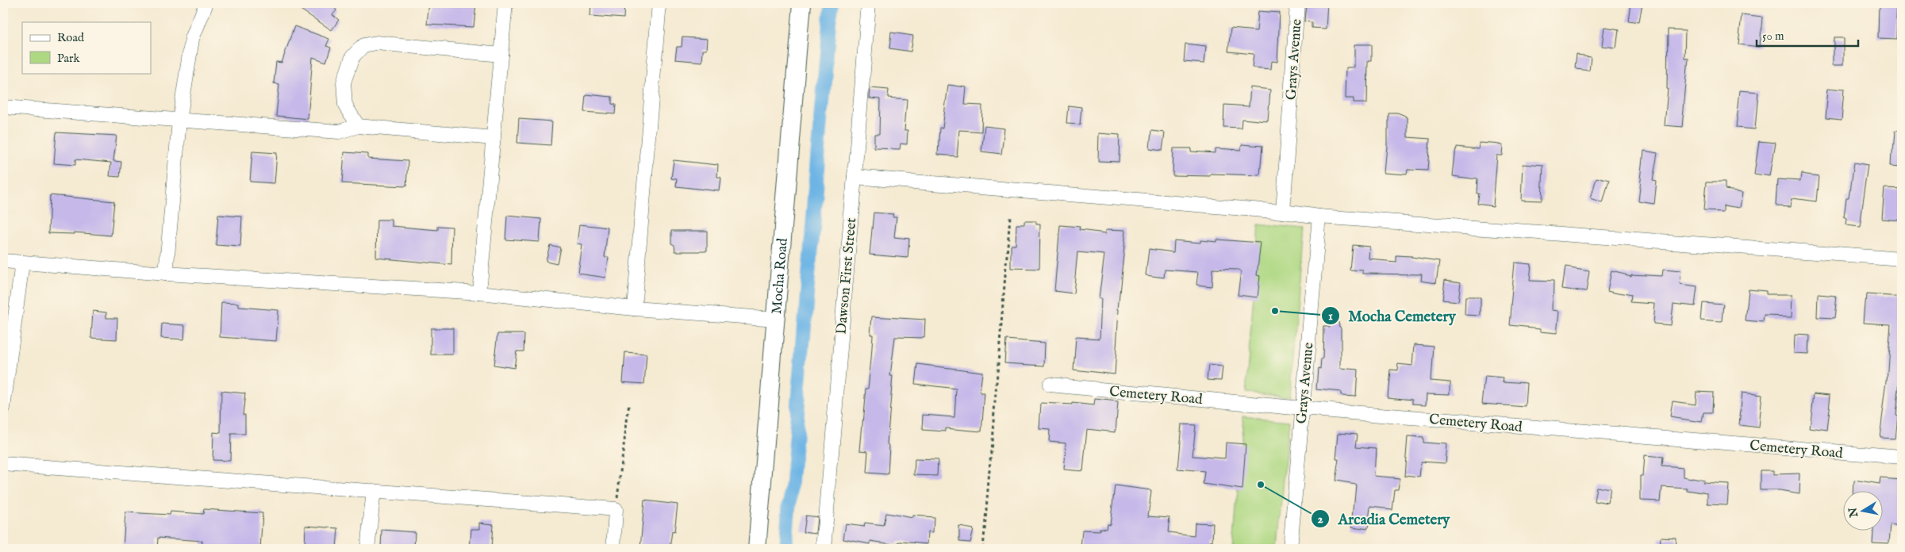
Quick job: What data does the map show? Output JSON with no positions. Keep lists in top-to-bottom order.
{
  "streets": {
    "street": [
      "Grays Avenue",
      "Mocha Road",
      "Dawson First Street",
      "Cemetery Road"
    ]
  },
  "crossings": [
    ["Grays Avenue", "Cemetery Road"]
  ],
  "places": ["Mocha Cemetery", "Arcadia Cemetery"],
  "legend": ["Road", "Park"],
  "scale_bar": "50 m",
  "north": "left"
}
